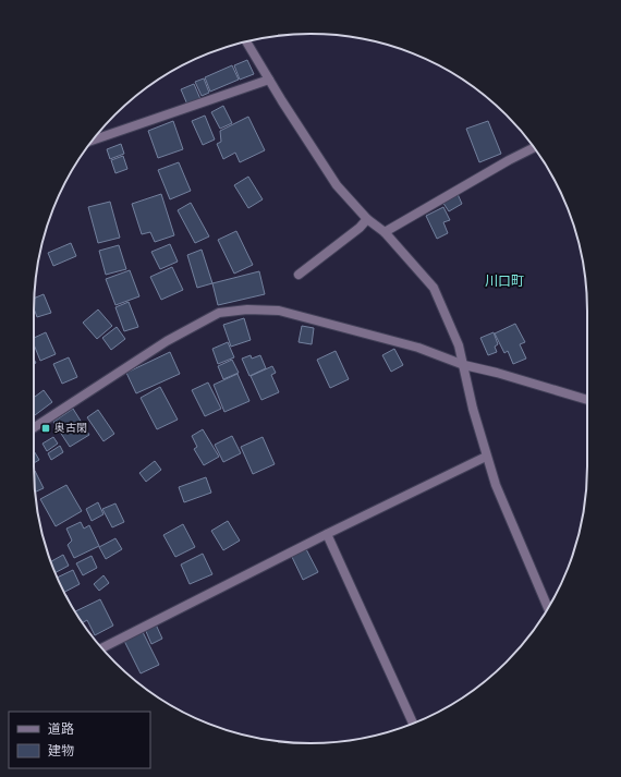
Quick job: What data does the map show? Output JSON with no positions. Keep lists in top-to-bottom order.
{
  "districts": ["川口町"],
  "places": {
    "transit": ["奥古閑"]
  },
  "legend": ["道路", "建物"]
}
